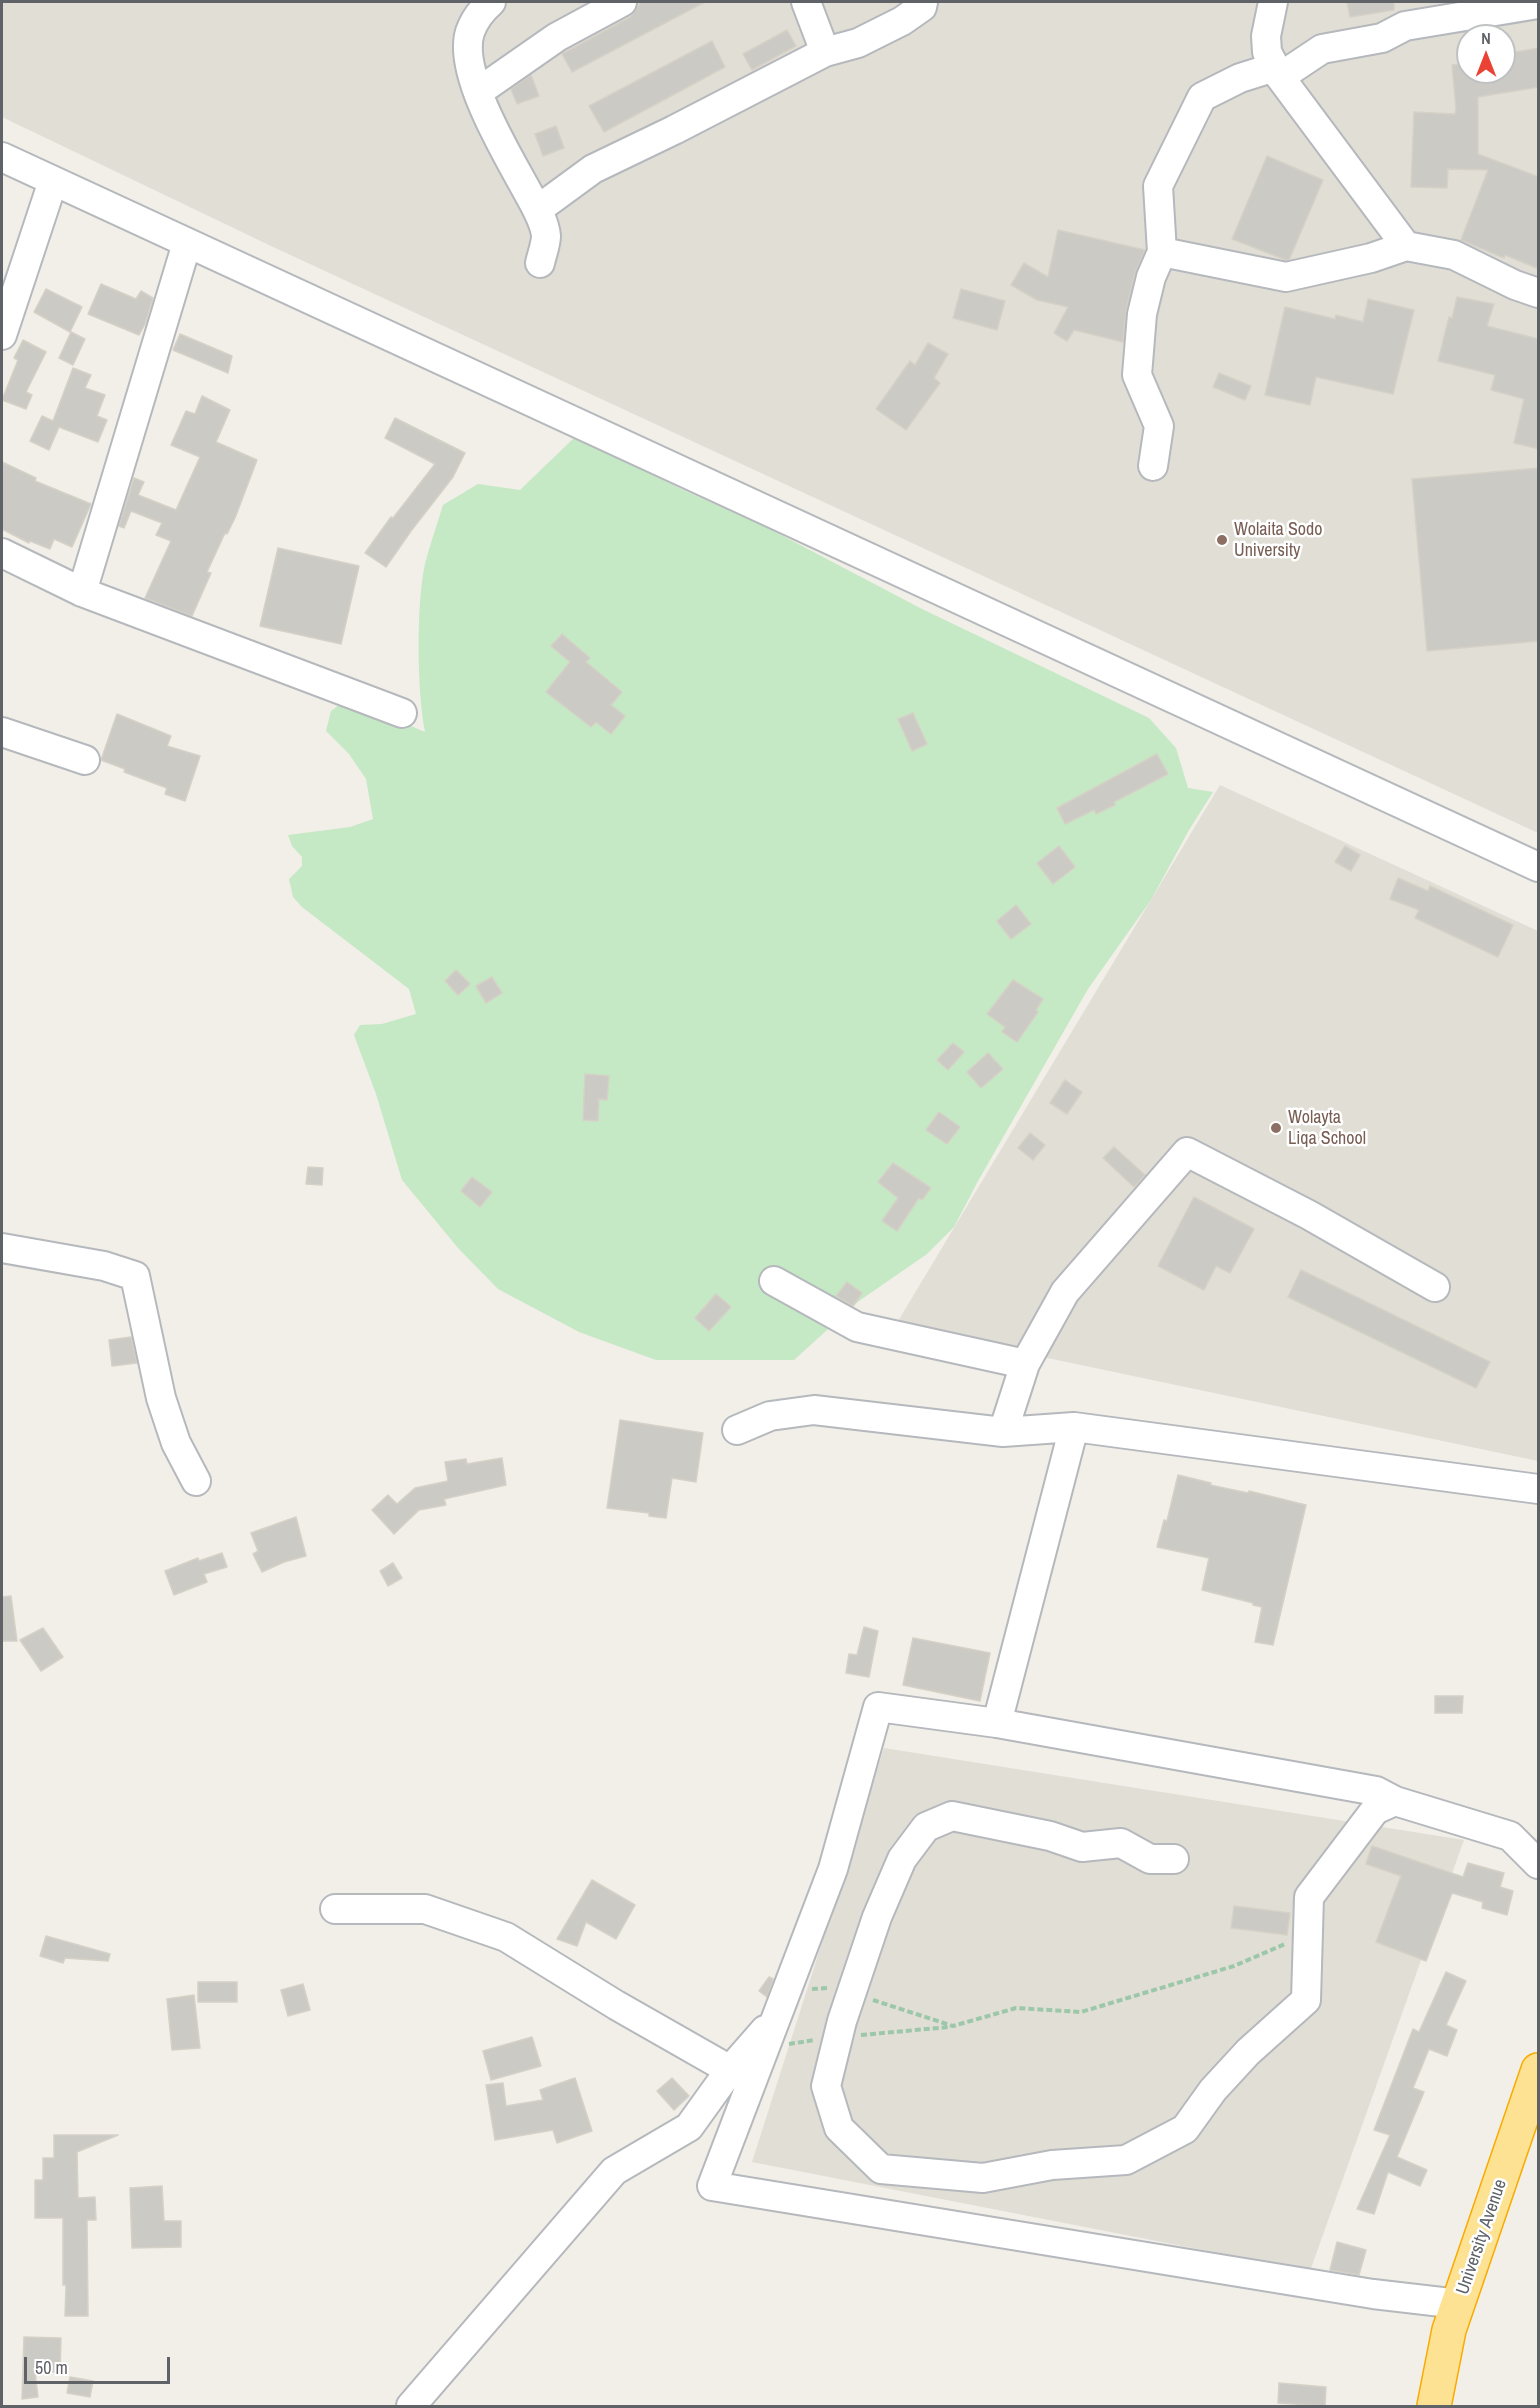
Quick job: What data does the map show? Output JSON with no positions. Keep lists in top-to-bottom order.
{
  "streets": {
    "highway": ["University Avenue"]
  },
  "places": ["Wolaita Sodo University", "Wolayta Liqa School"],
  "scale_bar": "50 m",
  "north": "top"
}
